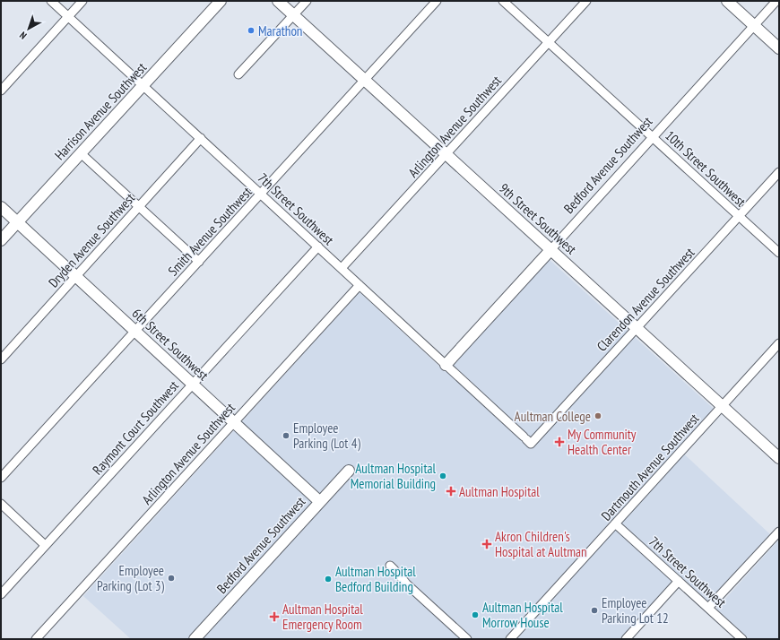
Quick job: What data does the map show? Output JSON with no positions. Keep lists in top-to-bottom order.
{
  "streets": {
    "street": [
      "Harrison Avenue Southwest",
      "Arlington Avenue Southwest",
      "Bedford Avenue Southwest",
      "10th Street Southwest",
      "7th Street Southwest",
      "9th Street Southwest",
      "Smith Avenue Southwest",
      "Dryden Avenue Southwest",
      "Clarendon Avenue Southwest",
      "6th Street Southwest",
      "Raymont Court Southwest",
      "Dartmouth Avenue Southwest"
    ]
  },
  "crossings": [
    ["Harrison Avenue Southwest", "7th Street Southwest"],
    ["Harrison Avenue Southwest", "6th Street Southwest"],
    ["Arlington Avenue Southwest", "10th Street Southwest"],
    ["Arlington Avenue Southwest", "7th Street Southwest"],
    ["Arlington Avenue Southwest", "9th Street Southwest"],
    ["Arlington Avenue Southwest", "6th Street Southwest"],
    ["Bedford Avenue Southwest", "10th Street Southwest"],
    ["Bedford Avenue Southwest", "7th Street Southwest"],
    ["Bedford Avenue Southwest", "9th Street Southwest"],
    ["Bedford Avenue Southwest", "6th Street Southwest"],
    ["10th Street Southwest", "Clarendon Avenue Southwest"],
    ["7th Street Southwest", "Smith Avenue Southwest"],
    ["7th Street Southwest", "Dryden Avenue Southwest"],
    ["7th Street Southwest", "Clarendon Avenue Southwest"],
    ["7th Street Southwest", "Raymont Court Southwest"],
    ["7th Street Southwest", "Dartmouth Avenue Southwest"],
    ["9th Street Southwest", "Smith Avenue Southwest"],
    ["9th Street Southwest", "Clarendon Avenue Southwest"],
    ["9th Street Southwest", "Dartmouth Avenue Southwest"],
    ["Smith Avenue Southwest", "6th Street Southwest"],
    ["Dryden Avenue Southwest", "6th Street Southwest"],
    ["6th Street Southwest", "Raymont Court Southwest"]
  ],
  "places": {
    "other": [
      "Marathon",
      "Aultman College",
      "Employee Parking (Lot 4)",
      "Aultman Hospital Memorial Building",
      "Employee Parking (Lot 3)",
      "Aultman Hospital Bedford Building",
      "Employee Parking Lot 12",
      "Aultman Hospital Morrow House"
    ],
    "health": [
      "My Community Health Center",
      "Aultman Hospital",
      "Akron Children's Hospital at Aultman",
      "Aultman Hospital Emergency Room"
    ]
  },
  "north": "bottom left"
}
